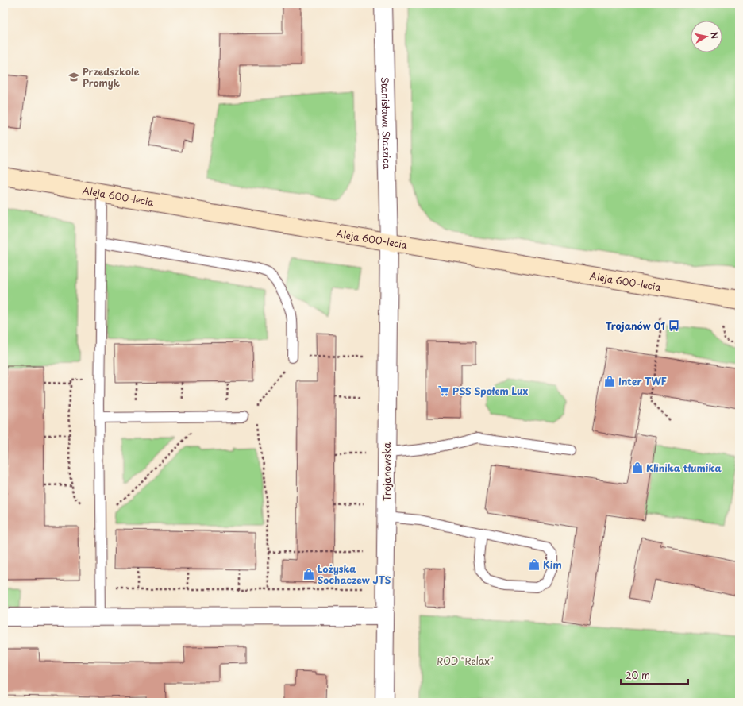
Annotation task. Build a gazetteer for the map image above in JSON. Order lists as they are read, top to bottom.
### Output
{
  "streets": {
    "main road": ["Aleja 600-lecia"],
    "street": ["Stanisława Staszica", "Trojanowska"]
  },
  "crossings": [
    ["Stanisława Staszica", "Aleja 600-lecia"],
    ["Stanisława Staszica", "Trojanowska"],
    ["Aleja 600-lecia", "Trojanowska"]
  ],
  "parks": ["ROD \"Relax\""],
  "places": {
    "school or university": ["Przedszkole Promyk"],
    "bus stop": ["Trojanów 01"],
    "shop": [
      "Inter TWF",
      "Klinika tłumika",
      "Kim",
      "Łożyska Sochaczew JTS"
    ],
    "supermarket": ["PSS Społem Lux"]
  },
  "scale_bar": "20 m",
  "north": "right"
}
